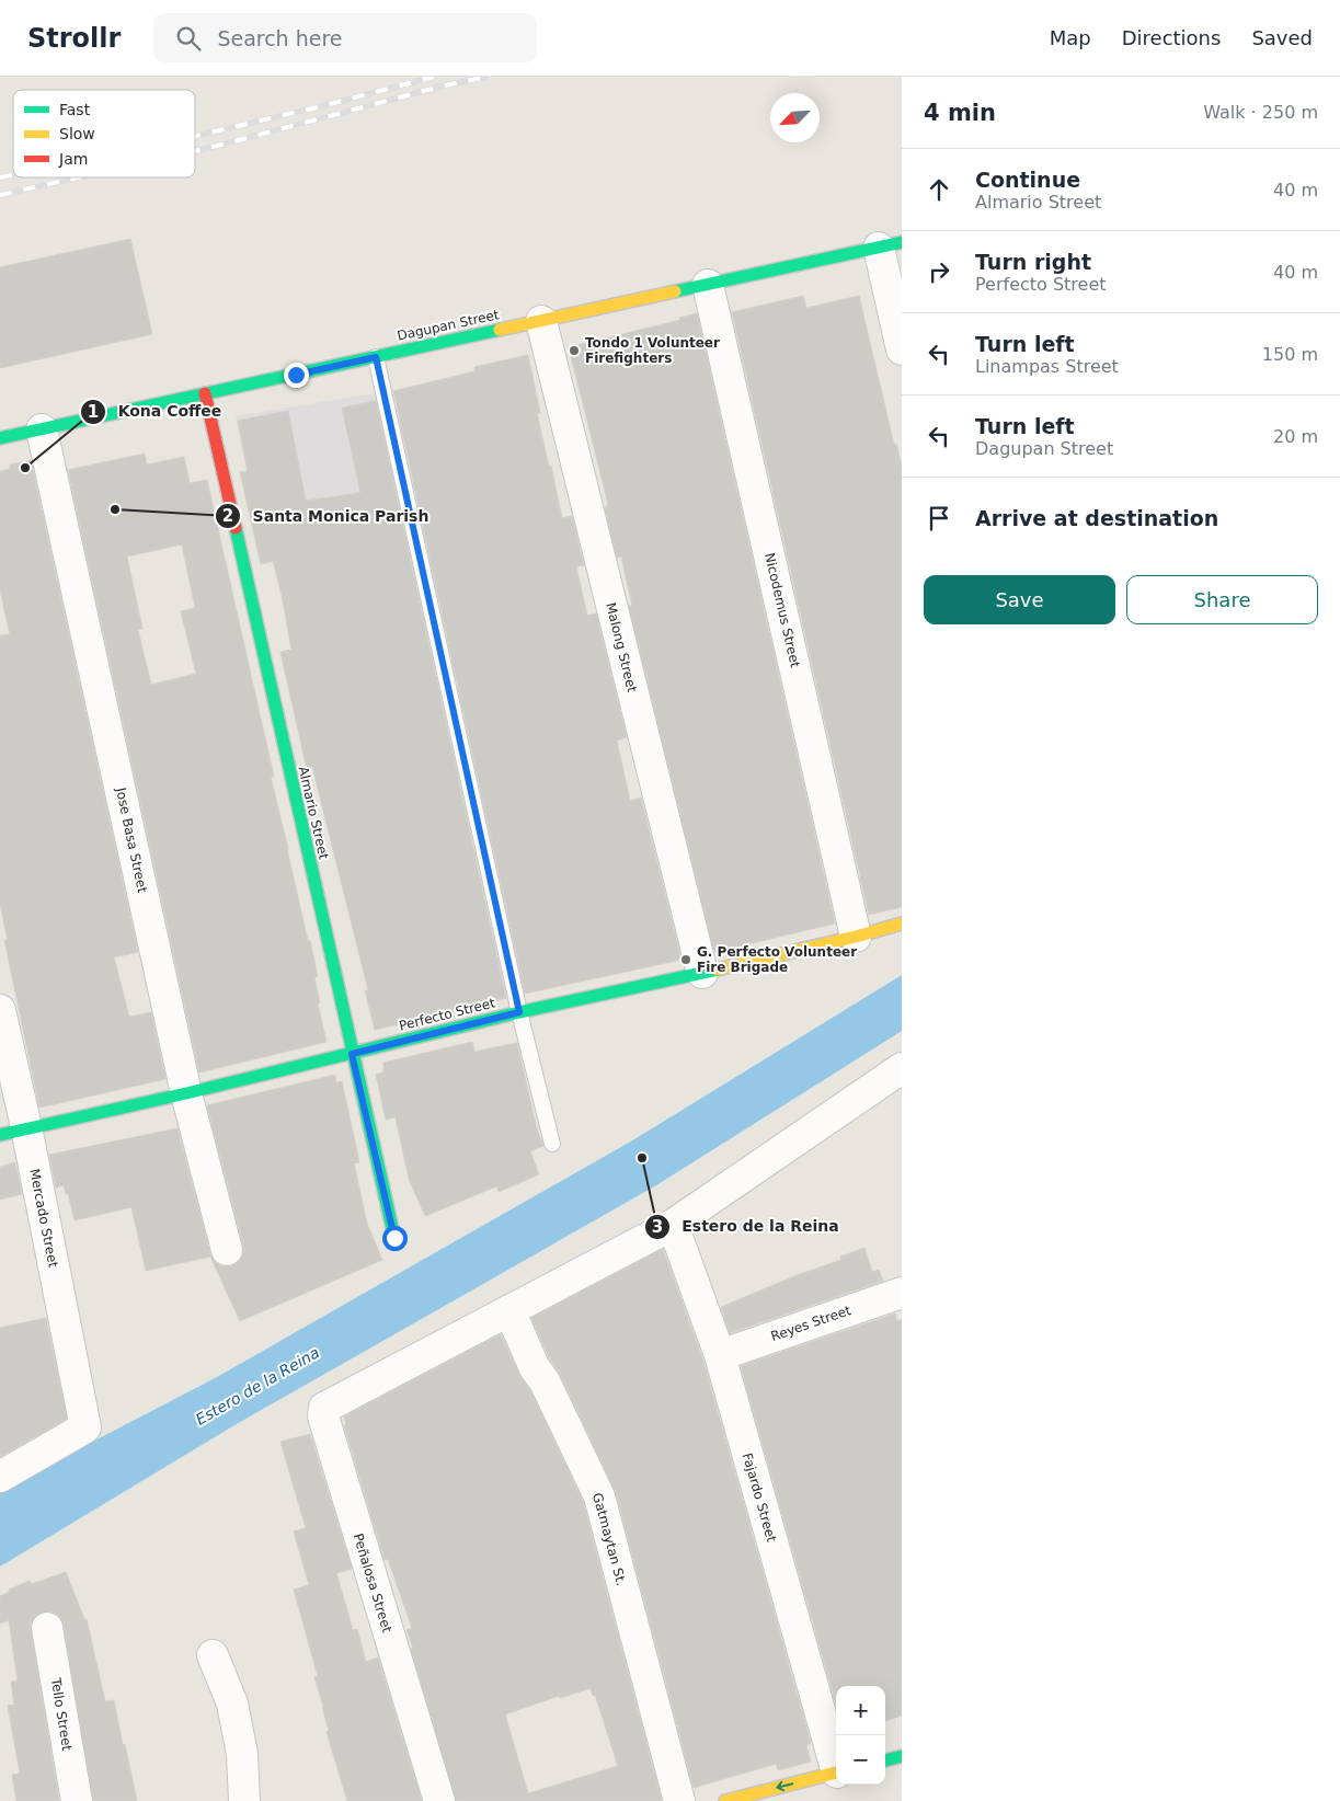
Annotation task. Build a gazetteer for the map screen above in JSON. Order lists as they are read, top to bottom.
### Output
{
  "streets": {
    "street": [
      "Dagupan Street",
      "Nicodemus Street",
      "Malong Street",
      "Almario Street",
      "Jose Basa Street",
      "Perfecto Street",
      "Mercado Street",
      "Reyes Street",
      "Fajardo Street",
      "Gatmaytan St.",
      "Peñalosa Street",
      "Tello Street"
    ]
  },
  "crossings": [
    ["Dagupan Street", "Nicodemus Street"],
    ["Dagupan Street", "Malong Street"],
    ["Dagupan Street", "Almario Street"],
    ["Dagupan Street", "Jose Basa Street"],
    ["Nicodemus Street", "Perfecto Street"],
    ["Malong Street", "Perfecto Street"],
    ["Almario Street", "Perfecto Street"],
    ["Jose Basa Street", "Perfecto Street"],
    ["Perfecto Street", "Mercado Street"],
    ["Reyes Street", "Fajardo Street"],
    ["Fajardo Street", "Peñalosa Street"],
    ["Gatmaytan St.", "Peñalosa Street"]
  ],
  "water": ["Estero de la Reina"],
  "places": [
    "Tondo 1 Volunteer Firefighters",
    "Kona Coffee",
    "Santa Monica Parish",
    "G. Perfecto Volunteer Fire Brigade",
    "Estero de la Reina"
  ],
  "legend": ["Fast", "Slow", "Jam"],
  "north": "bottom left",
  "page": {
    "header": "Strollr",
    "search": "Search here",
    "nav": ["Map", "Directions", "Saved"],
    "heading": ["4 min", "Walk · 250 m"],
    "list": [
      ["Continue", "Almario Street", "40 m"],
      ["Turn right", "Perfecto Street", "40 m"],
      ["Turn left", "Linampas Street", "150 m"],
      ["Turn left", "Dagupan Street", "20 m"],
      "Arrive at destination"
    ],
    "buttons": ["Save", "Share"],
    "map_buttons": ["+", "−"]
  }
}
